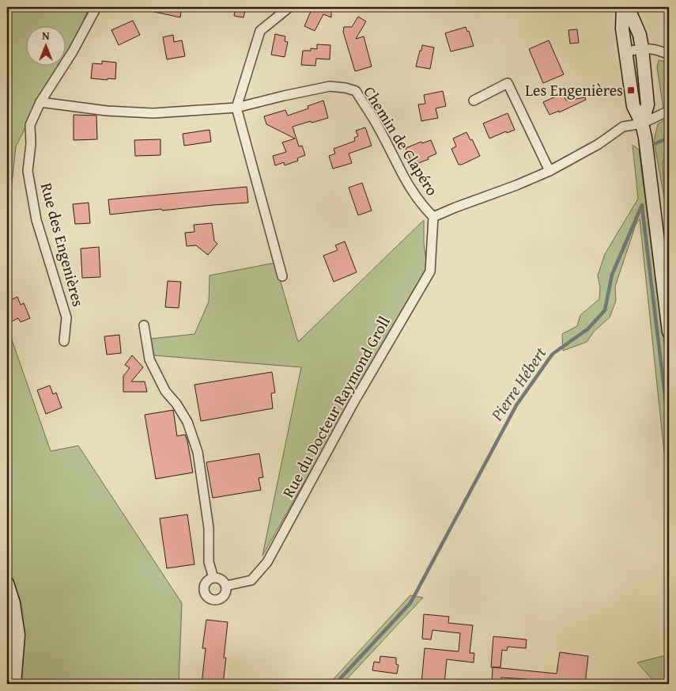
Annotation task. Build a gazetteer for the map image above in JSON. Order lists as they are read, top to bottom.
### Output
{
  "streets": {
    "street": ["Chemin de Clapéro", "Rue des Engenières", "Rue du Docteur Raymond Groll"]
  },
  "crossings": [
    ["Chemin de Clapéro", "Rue des Engenières"],
    ["Chemin de Clapéro", "Rue du Docteur Raymond Groll"]
  ],
  "water": ["Pierre Hébert"],
  "places": {
    "transit": ["Les Engenières"]
  },
  "north": "top"
}
